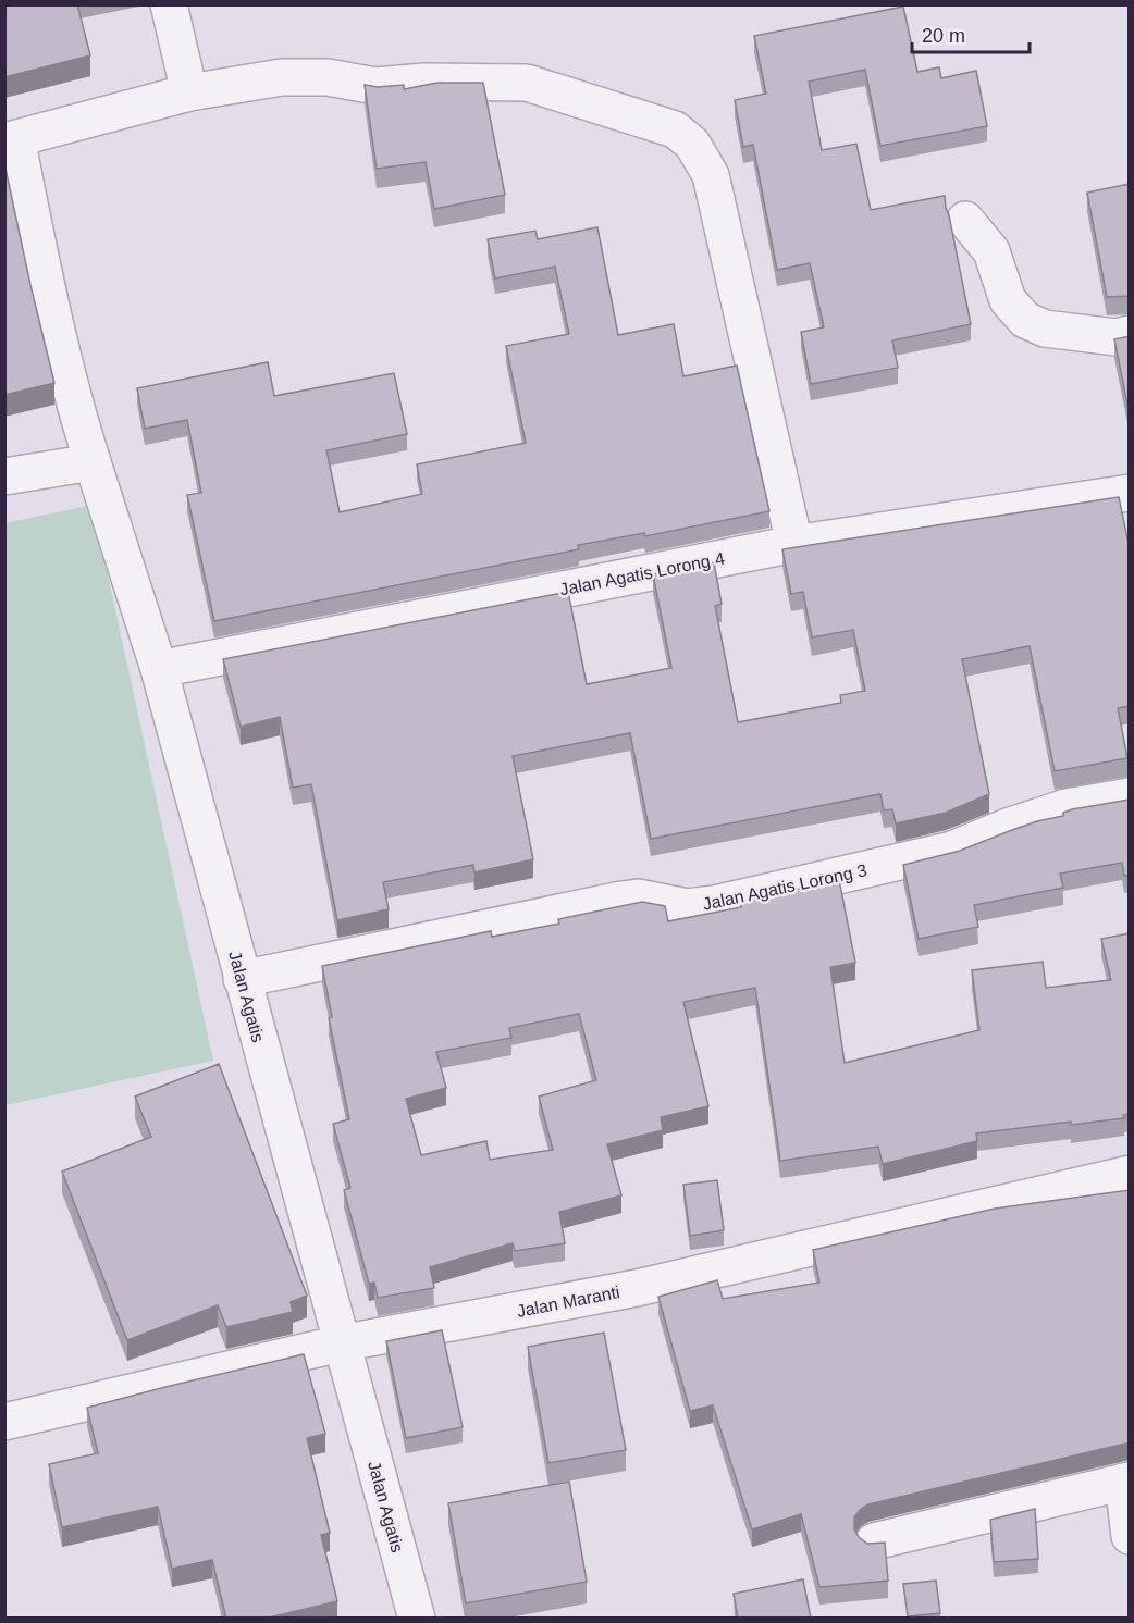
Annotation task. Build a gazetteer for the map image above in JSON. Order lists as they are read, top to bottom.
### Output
{
  "streets": {
    "street": [
      "Jalan Agatis Lorong 4",
      "Jalan Agatis Lorong 3",
      "Jalan Agatis",
      "Jalan Maranti"
    ]
  },
  "crossings": [
    ["Jalan Agatis Lorong 4", "Jalan Agatis"],
    ["Jalan Agatis Lorong 3", "Jalan Agatis"],
    ["Jalan Agatis", "Jalan Maranti"]
  ],
  "scale_bar": "20 m"
}
